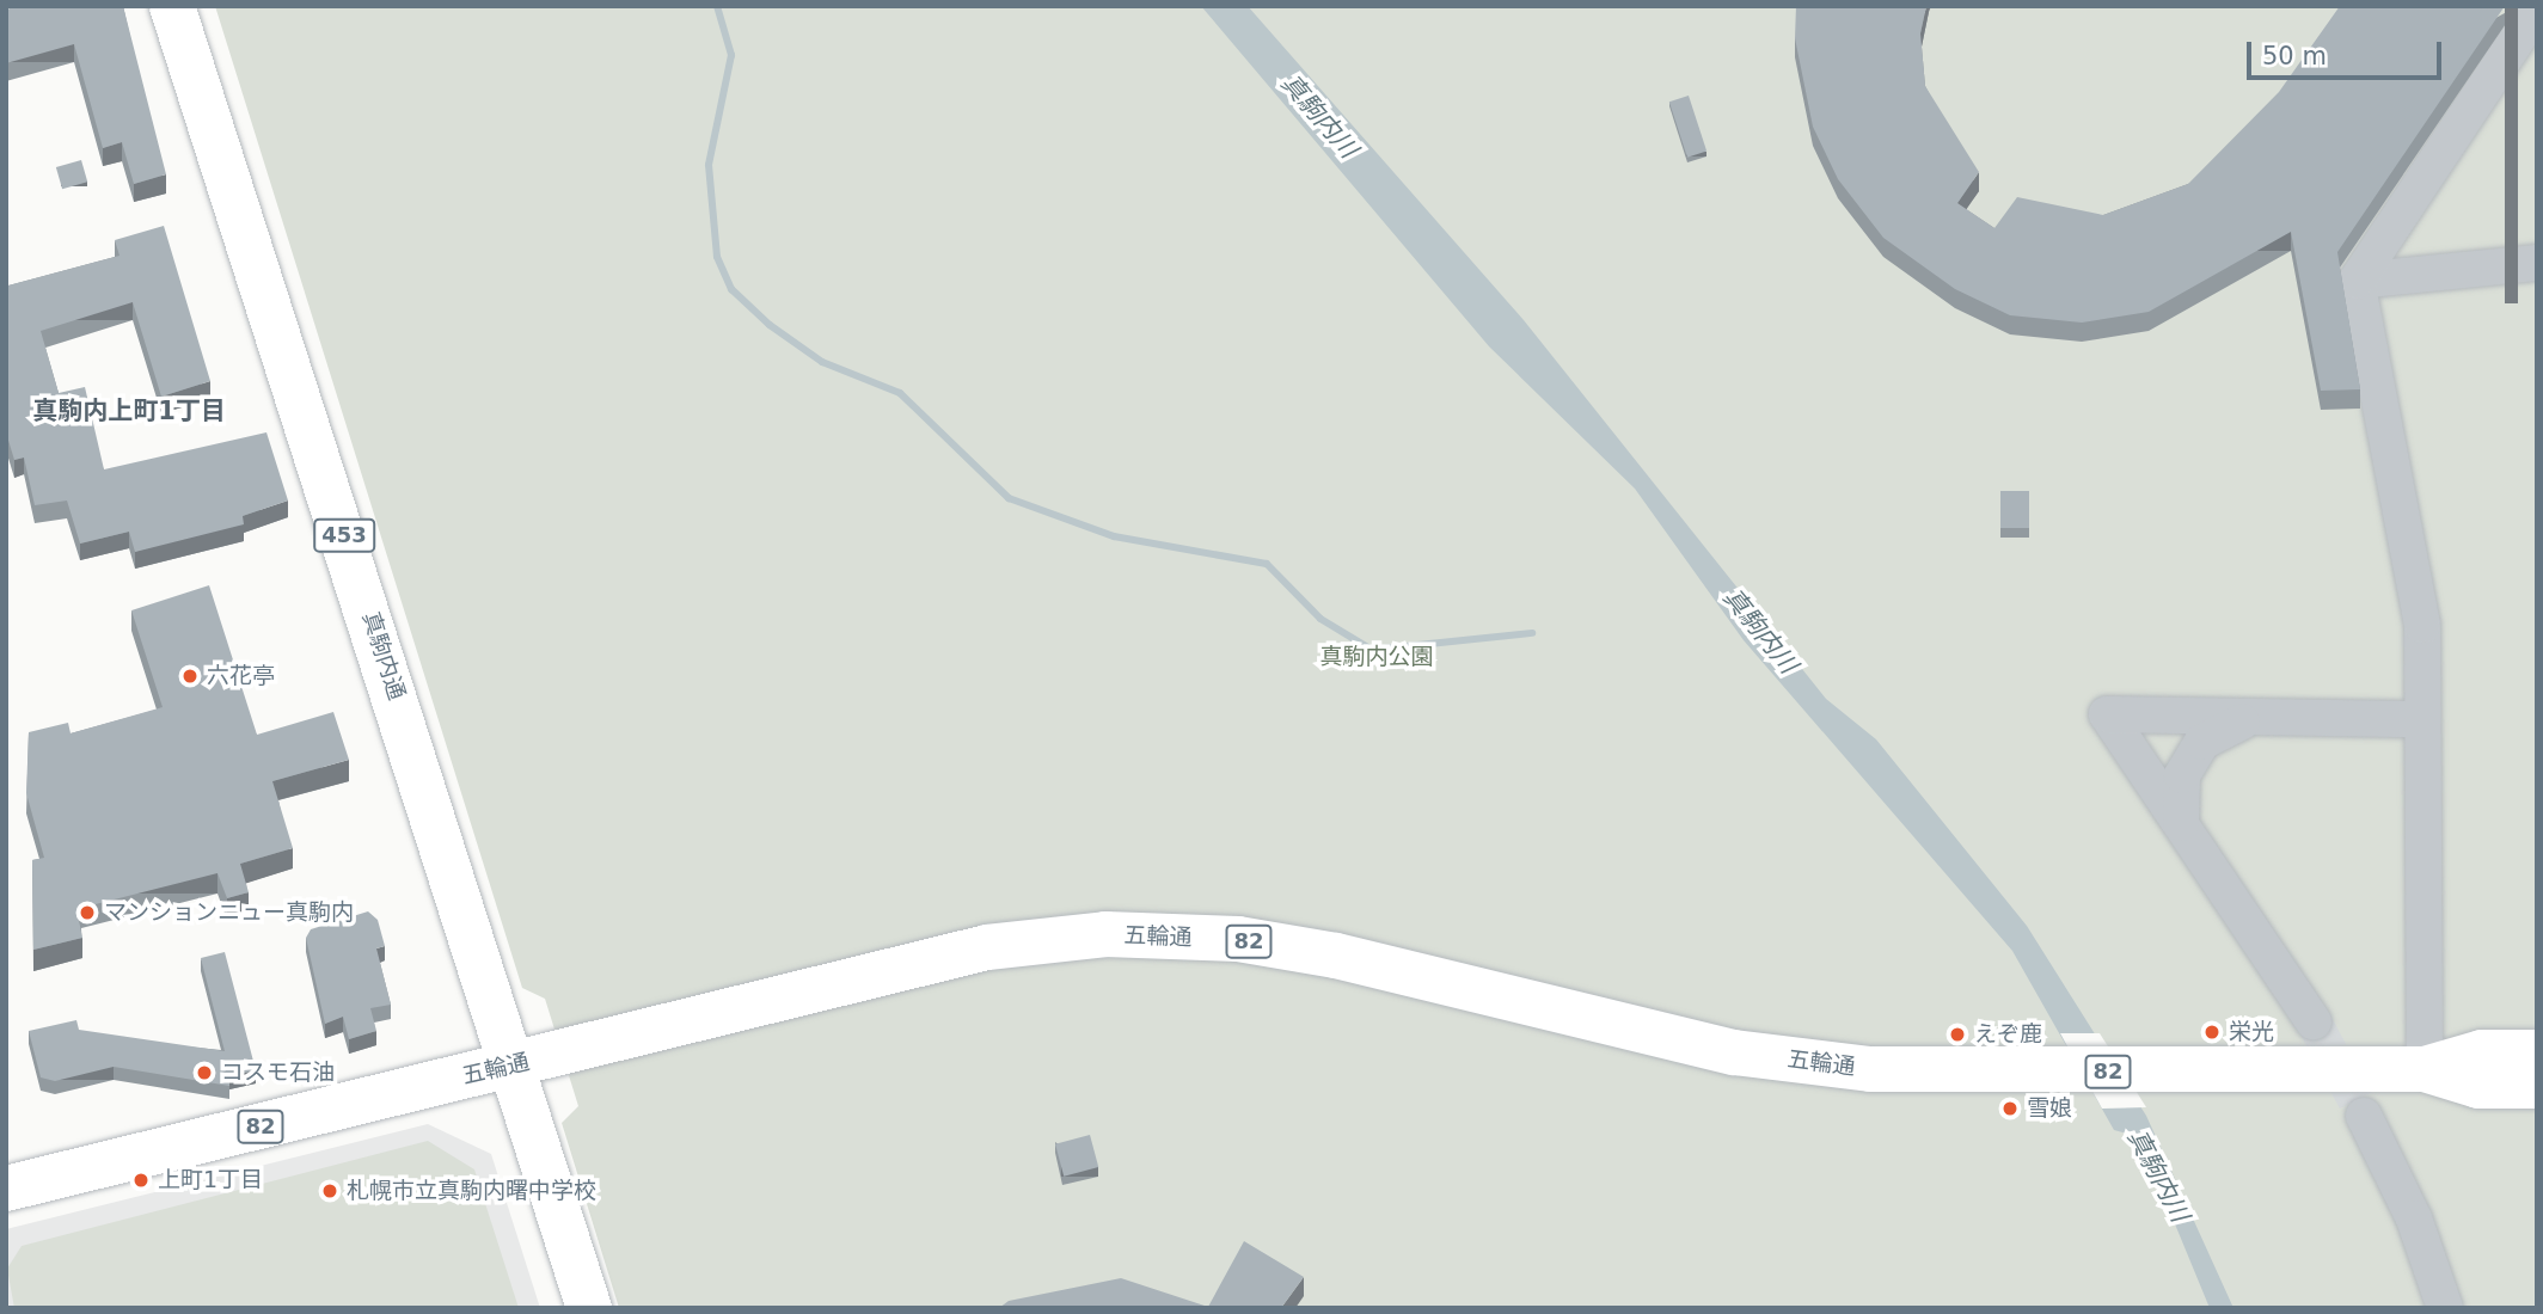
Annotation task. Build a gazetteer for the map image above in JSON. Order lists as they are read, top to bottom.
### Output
{
  "streets": {
    "main road": [
      "453",
      "真駒内通",
      "五輪通",
      "82"
    ]
  },
  "crossings": [
    ["真駒内通", "五輪通"]
  ],
  "districts": ["真駒内上町1丁目"],
  "water": ["真駒内川"],
  "parks": ["真駒内公園"],
  "places": [
    "六花亭",
    "マンションニュー真駒内",
    "栄光",
    "えぞ鹿",
    "コスモ石油",
    "雪娘",
    "上町1丁目",
    "札幌市立真駒内曙中学校"
  ],
  "scale_bar": "50 m"
}
